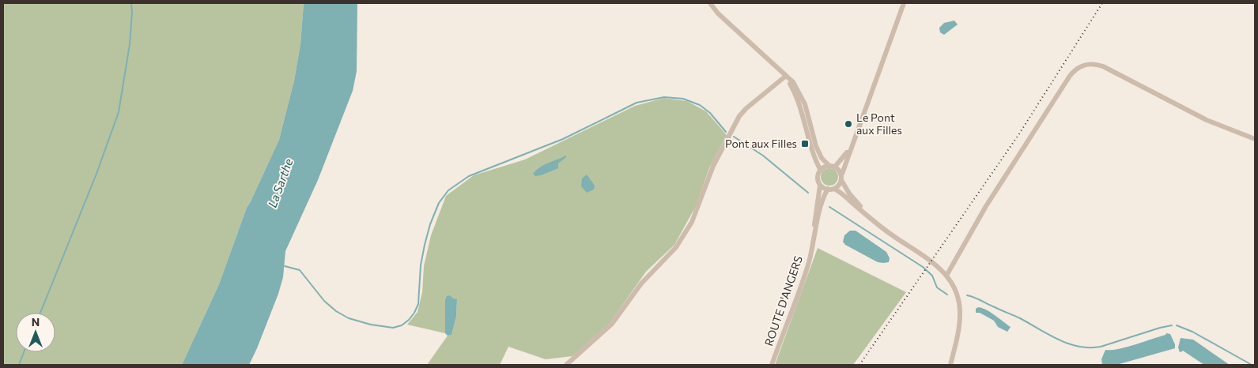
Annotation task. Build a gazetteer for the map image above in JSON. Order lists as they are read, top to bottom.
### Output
{
  "streets": {
    "street": ["ROUTE D'ANGERS"]
  },
  "water": ["La Sarthe"],
  "places": {
    "other": ["Le Pont aux Filles"],
    "transit": ["Pont aux Filles"]
  },
  "north": "top"
}
